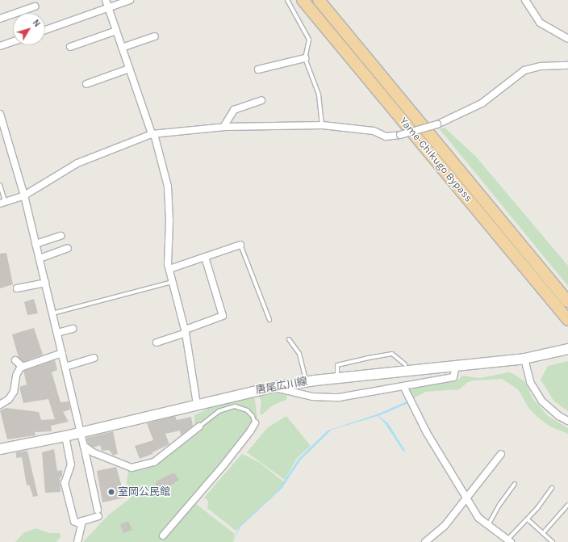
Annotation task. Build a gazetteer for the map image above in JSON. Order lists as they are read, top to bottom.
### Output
{
  "streets": {
    "highway": ["Yame-Chikugo Bypass"],
    "main road": ["唐尾広川線"]
  },
  "places": ["室岡公民館"],
  "north": "top right"
}
